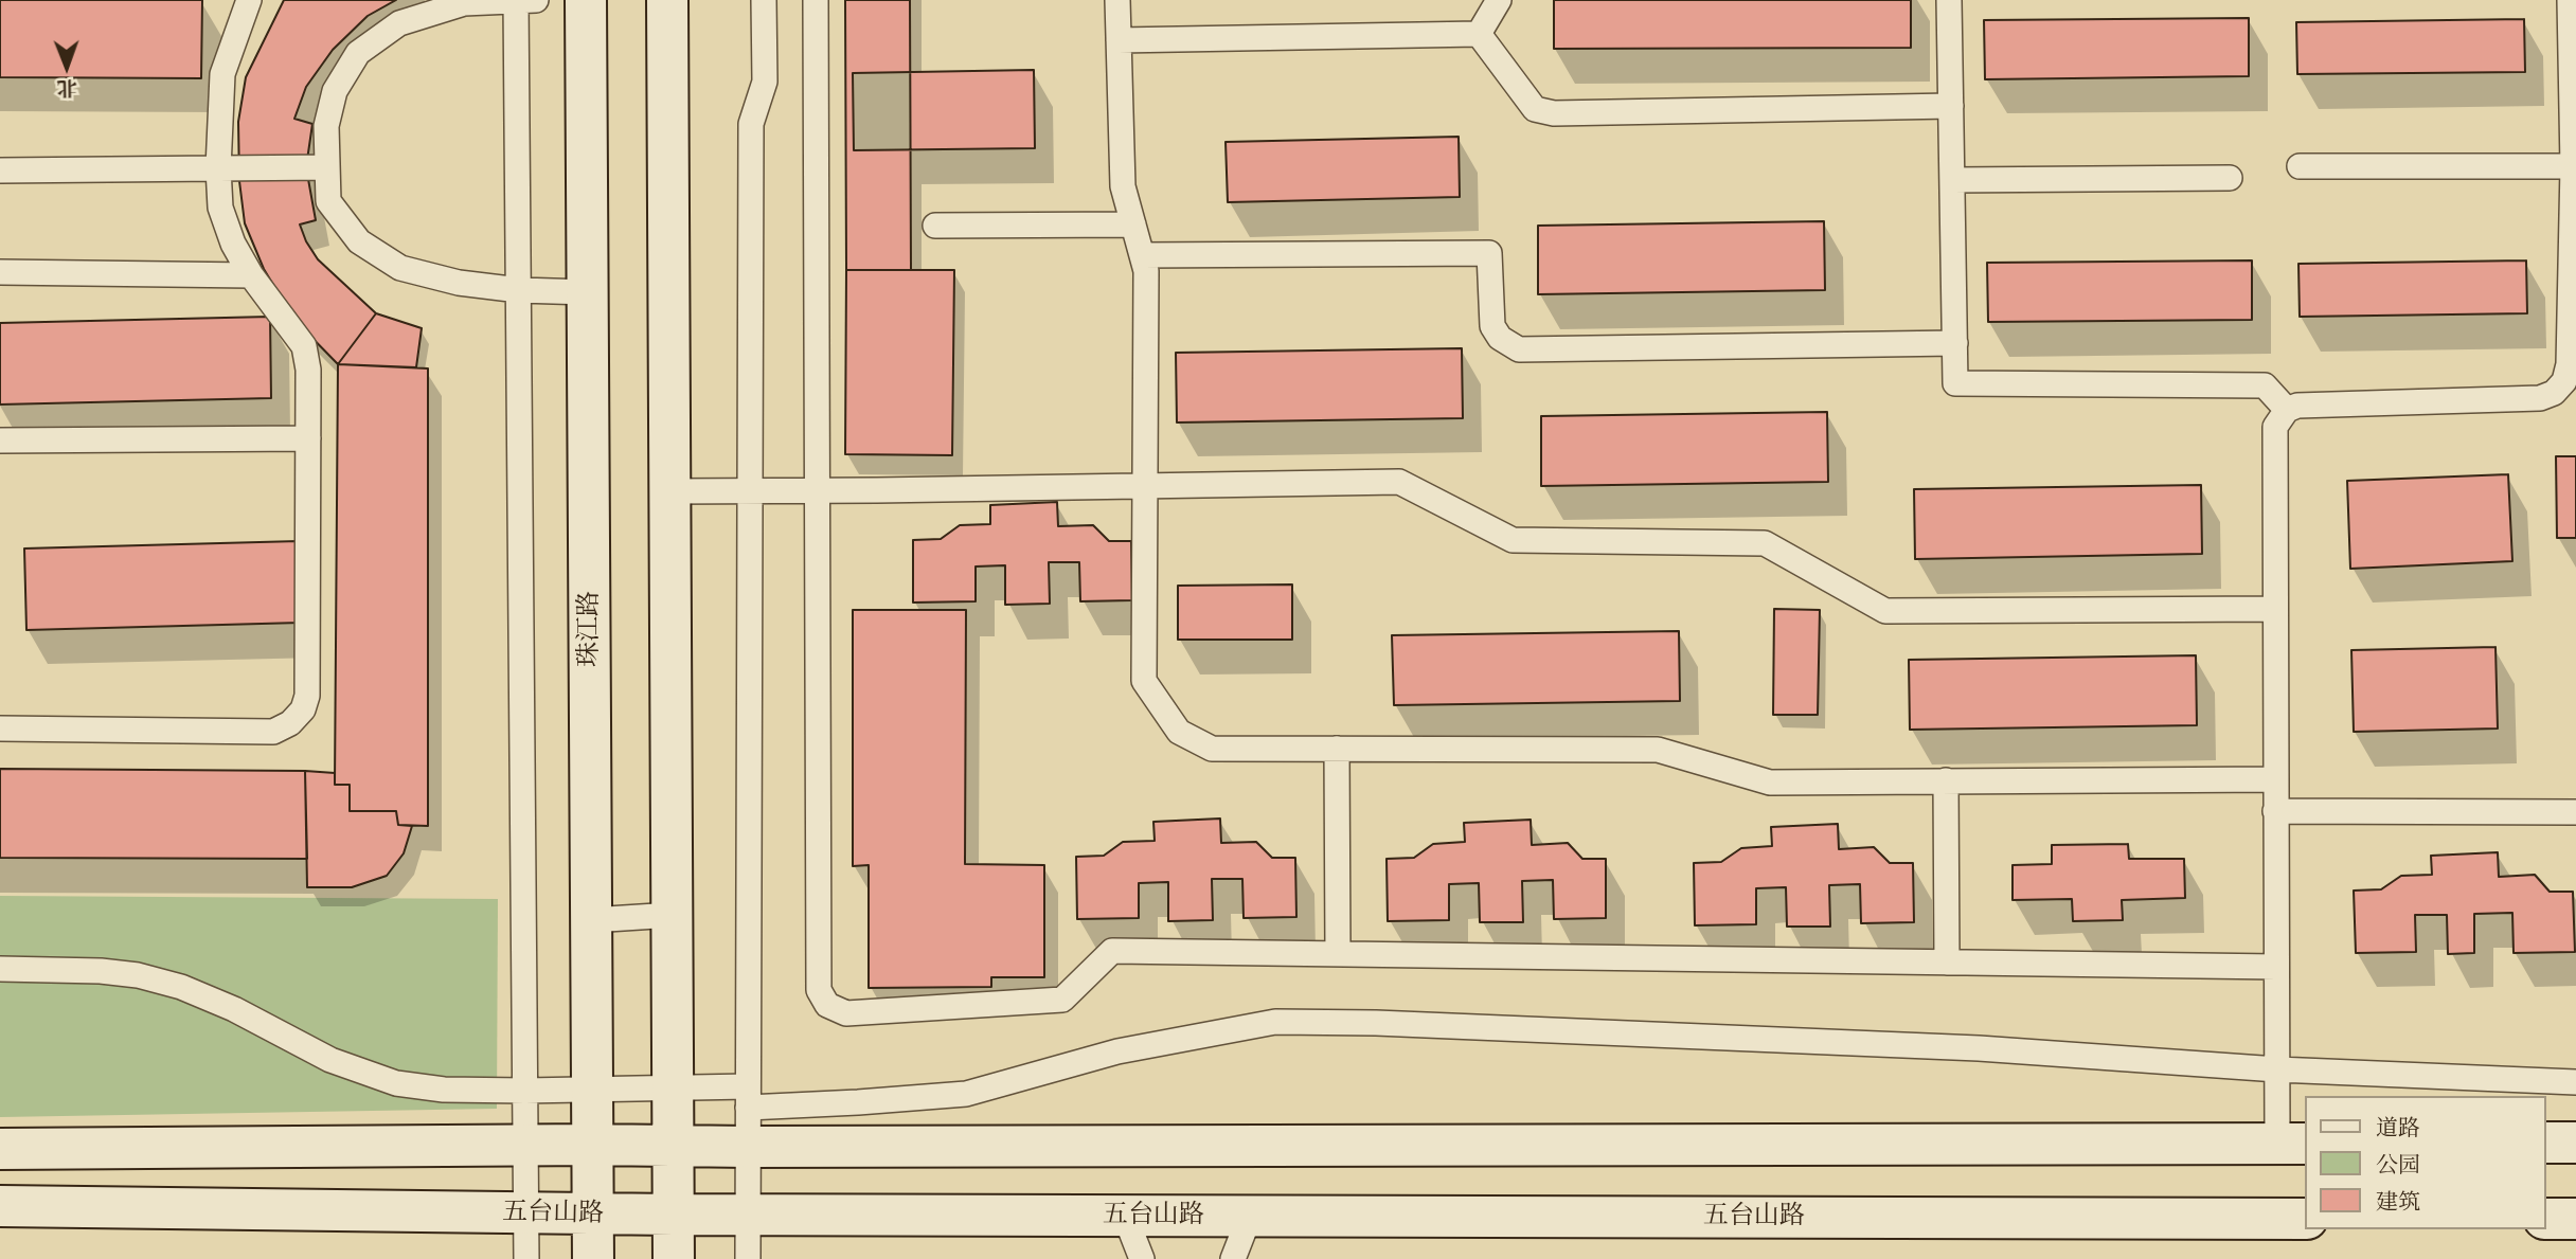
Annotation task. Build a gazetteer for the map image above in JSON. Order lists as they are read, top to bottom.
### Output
{
  "streets": {
    "main road": ["珠江路", "五台山路"]
  },
  "crossings": [
    ["珠江路", "五台山路"]
  ],
  "legend": ["道路", "公园", "建筑"],
  "north": "bottom"
}
